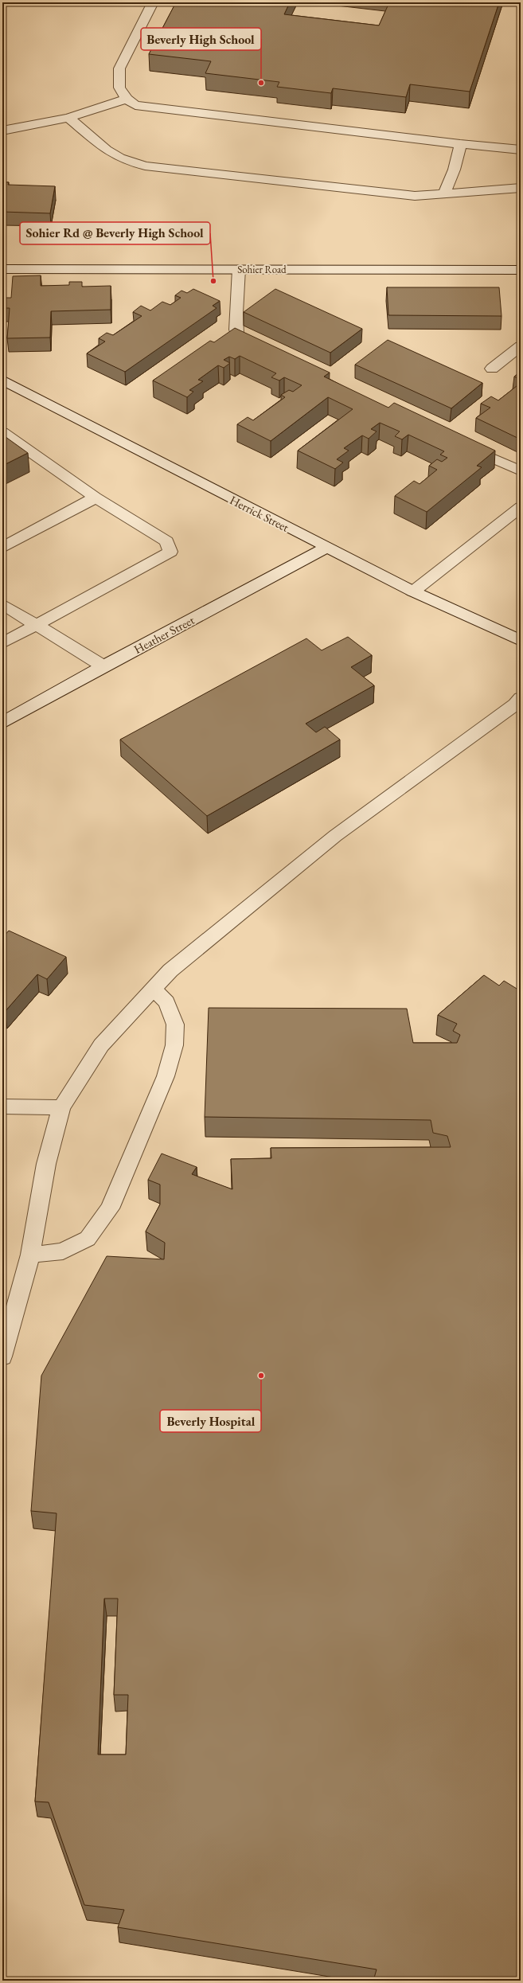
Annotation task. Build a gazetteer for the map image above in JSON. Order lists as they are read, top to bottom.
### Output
{
  "streets": {
    "street": ["Sohier Road", "Herrick Street", "Heather Street"]
  },
  "crossings": [
    ["Herrick Street", "Heather Street"]
  ],
  "places": ["Beverly High School", "Sohier Rd @ Beverly High School", "Beverly Hospital"]
}
